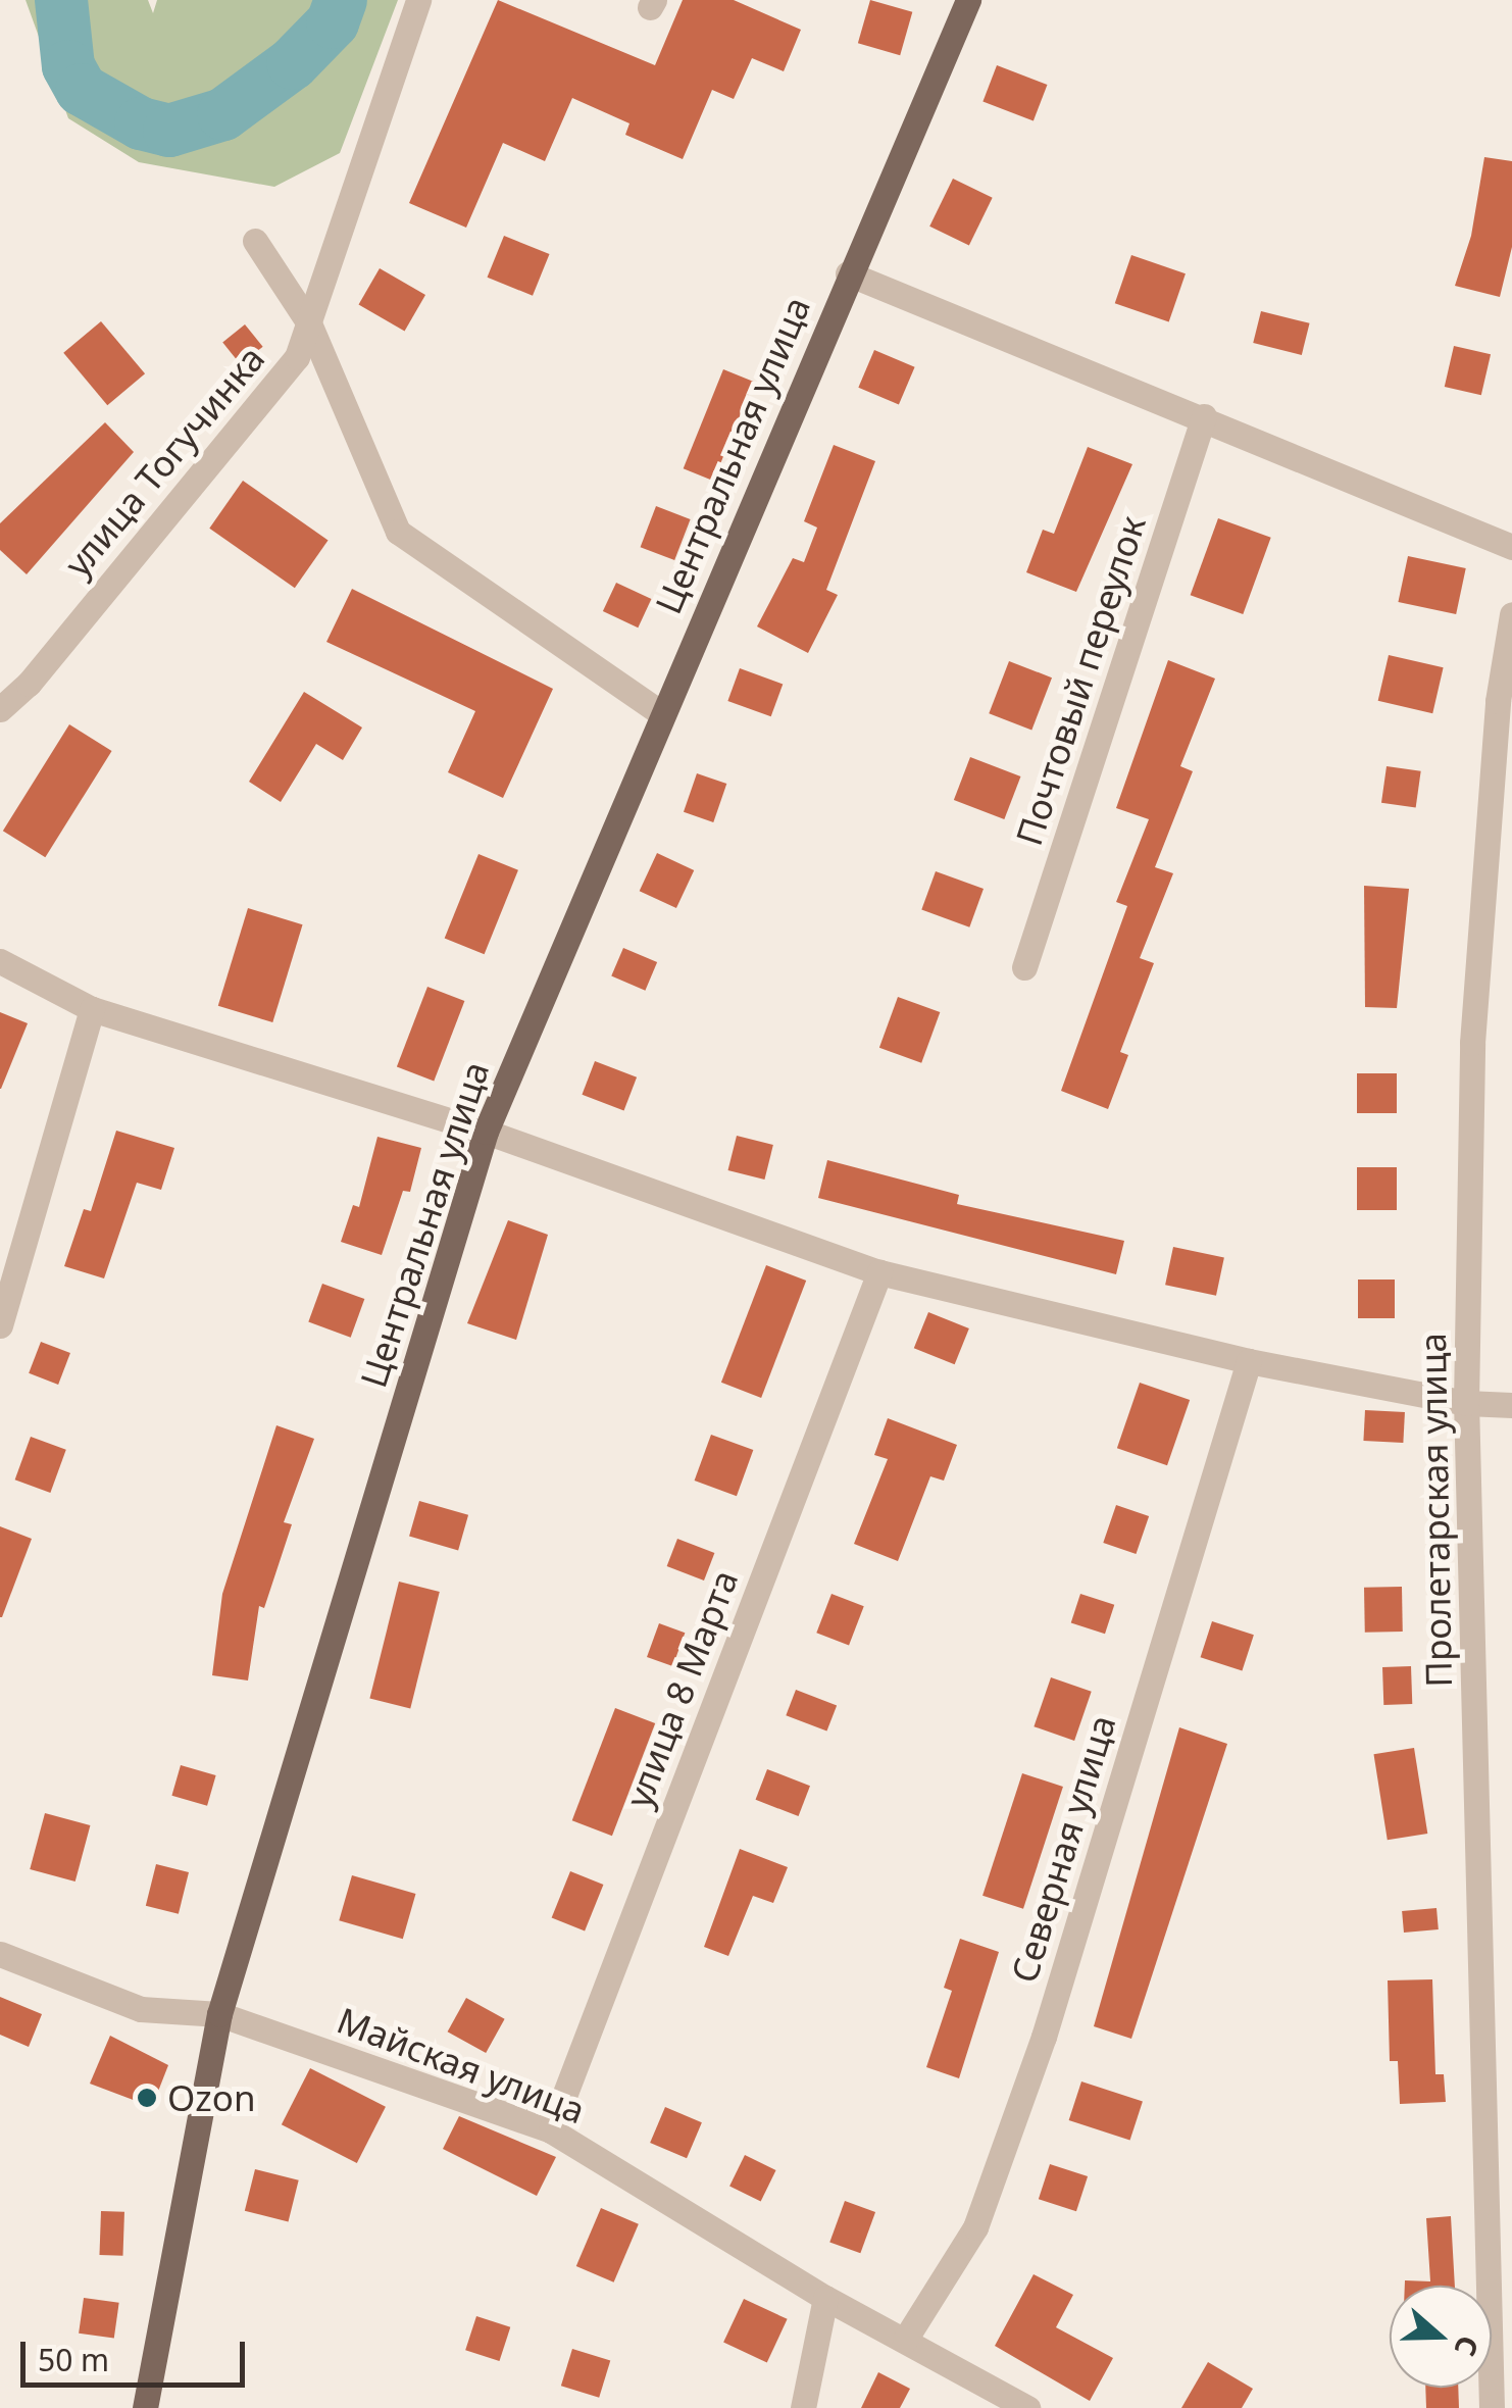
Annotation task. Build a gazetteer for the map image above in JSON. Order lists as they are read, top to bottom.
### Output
{
  "streets": {
    "main road": ["Центральная улица"],
    "street": [
      "улица Тогучинка",
      "Почтовый переулок",
      "Пролетарская улица",
      "улица 8 Марта",
      "Северная улица",
      "Майская улица"
    ]
  },
  "crossings": [
    ["Центральная улица", "Майская улица"],
    ["улица 8 Марта", "Майская улица"],
    ["Северная улица", "Майская улица"]
  ],
  "places": ["Ozon"],
  "scale_bar": "50 m",
  "north": "right"
}
